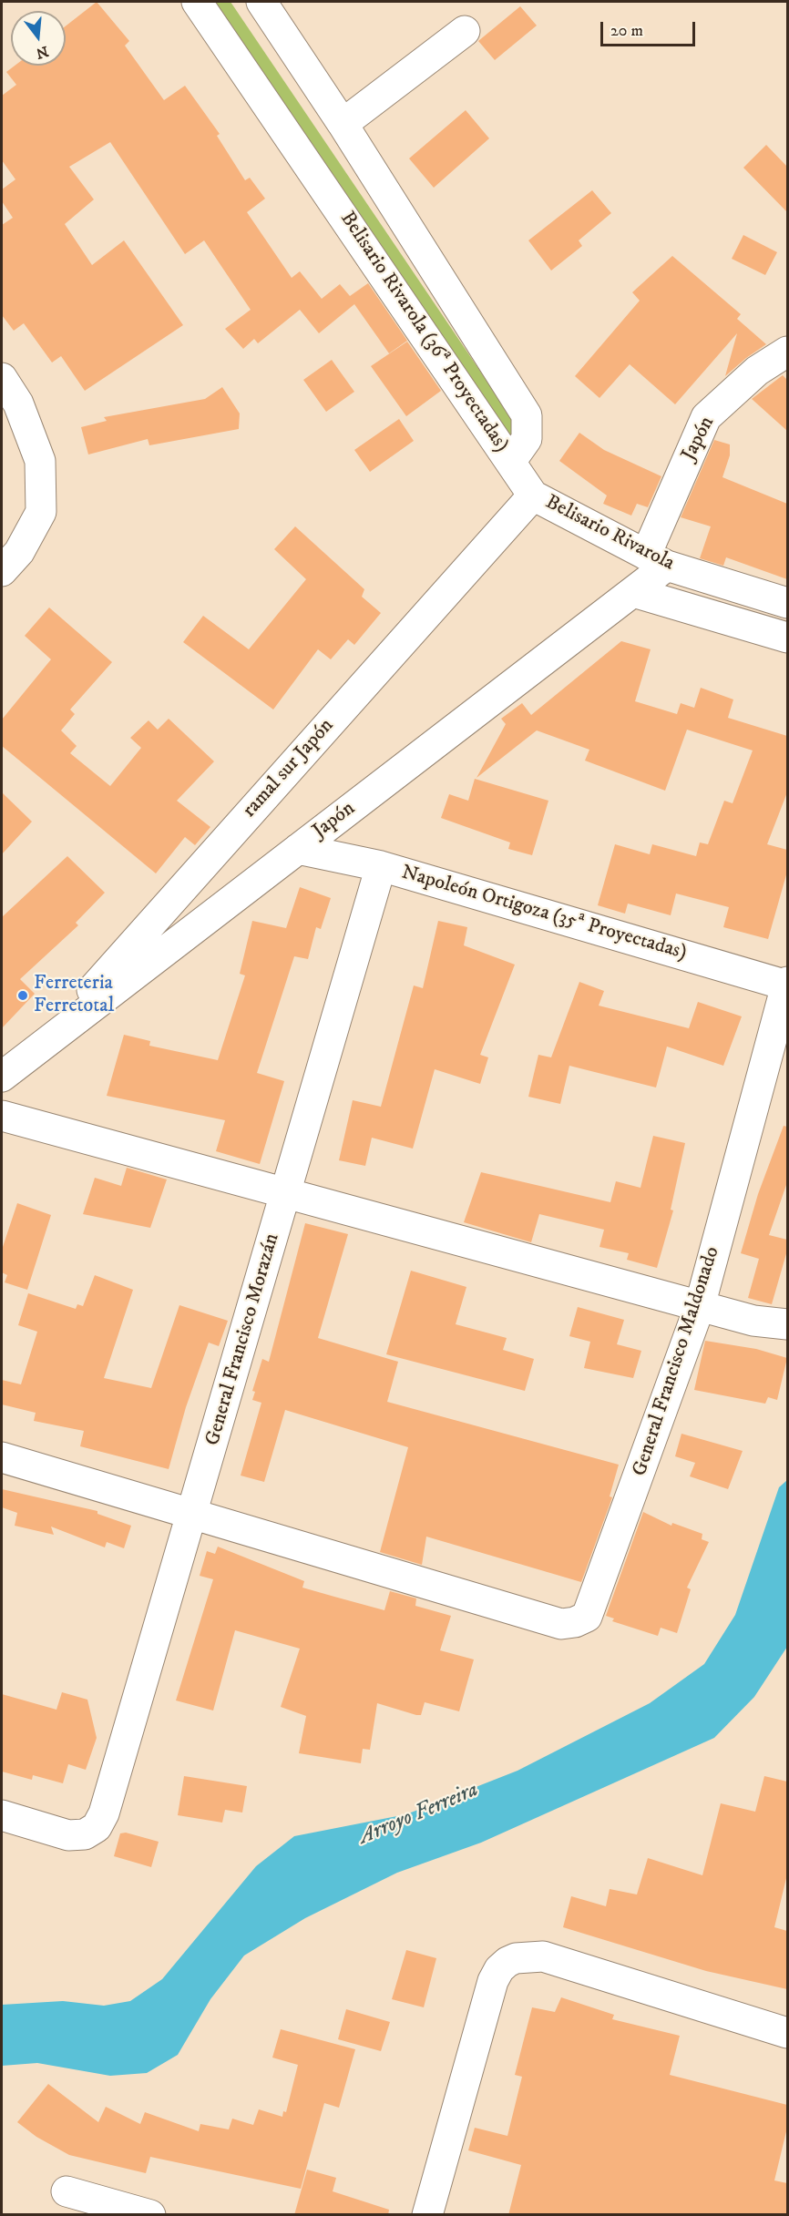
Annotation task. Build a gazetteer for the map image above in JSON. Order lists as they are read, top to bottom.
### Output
{
  "streets": {
    "street": [
      "Belisario Rivarola (36ª Proyectadas)",
      "Japón",
      "Belisario Rivarola",
      "ramal sur Japón",
      "Napoleón Ortigoza (35ª Proyectadas)",
      "General Francisco Morazán",
      "General Francisco Maldonado"
    ]
  },
  "crossings": [
    ["Belisario Rivarola (36ª Proyectadas)", "Belisario Rivarola"],
    ["Japón", "Belisario Rivarola"],
    ["Japón", "ramal sur Japón"],
    ["Japón", "Napoleón Ortigoza (35ª Proyectadas)"],
    ["Belisario Rivarola", "ramal sur Japón"],
    ["Napoleón Ortigoza (35ª Proyectadas)", "General Francisco Morazán"],
    ["Napoleón Ortigoza (35ª Proyectadas)", "General Francisco Maldonado"],
    ["General Francisco Morazán", "General Francisco Maldonado"]
  ],
  "water": ["Arroyo Ferreira"],
  "places": ["Ferreteria Ferretotal"],
  "scale_bar": "20 m",
  "north": "bottom"
}
